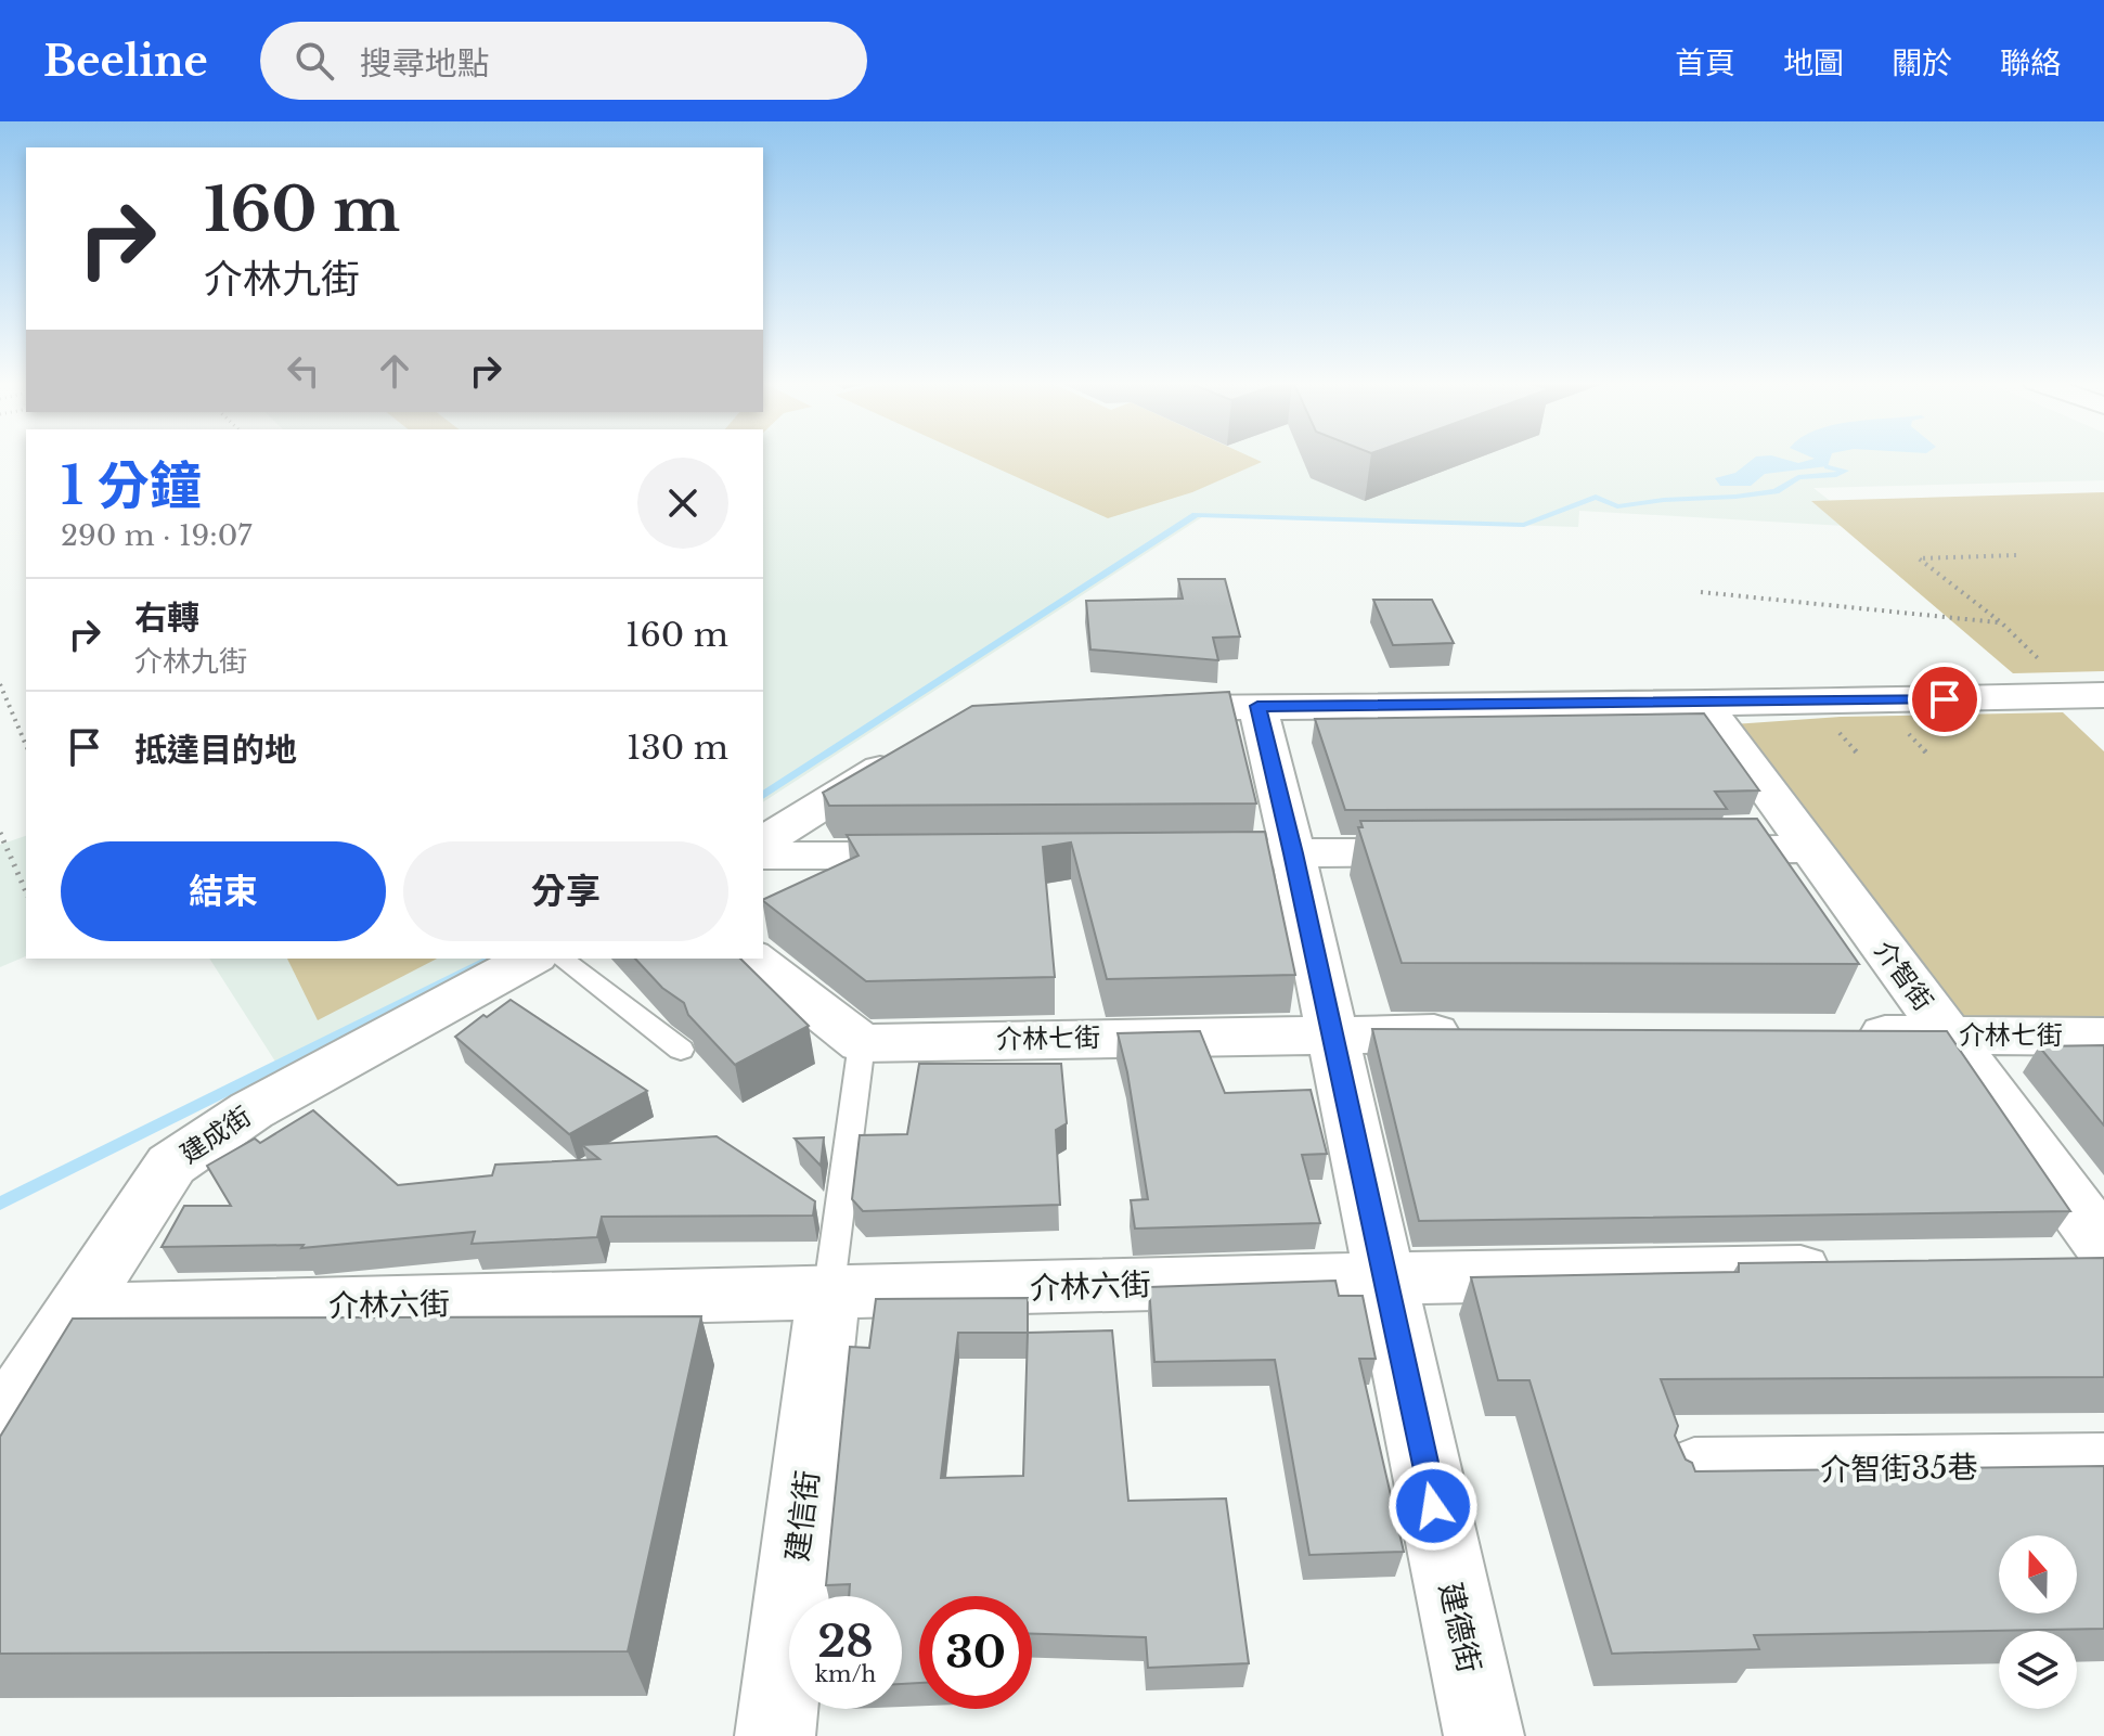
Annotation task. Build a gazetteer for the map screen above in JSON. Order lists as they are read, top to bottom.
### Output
{
  "streets": {
    "street": [
      "介智街",
      "介林七街",
      "建成街",
      "介林六街",
      "介智街35巷",
      "建信街",
      "建德街"
    ]
  },
  "crossings": [
    ["介智街", "介林七街"],
    ["介林七街", "建德街"],
    ["建成街", "介林六街"],
    ["介林六街", "建信街"],
    ["介林六街", "建德街"]
  ],
  "north": "top",
  "page": {
    "header": "Beeline",
    "search": "搜尋地點",
    "nav": [
      "首頁",
      "地圖",
      "關於",
      "聯絡"
    ],
    "turn": ["160 m", "介林九街"],
    "heading": ["1 分鐘", "290 m · 19:07"],
    "list": [
      {
        "name": "右轉",
        "note": "介林九街",
        "value": "160 m"
      },
      {
        "name": "抵達目的地",
        "value": "130 m"
      }
    ],
    "buttons": ["結束", "分享"],
    "speed": "28 km/h",
    "limit": "30"
  }
}
